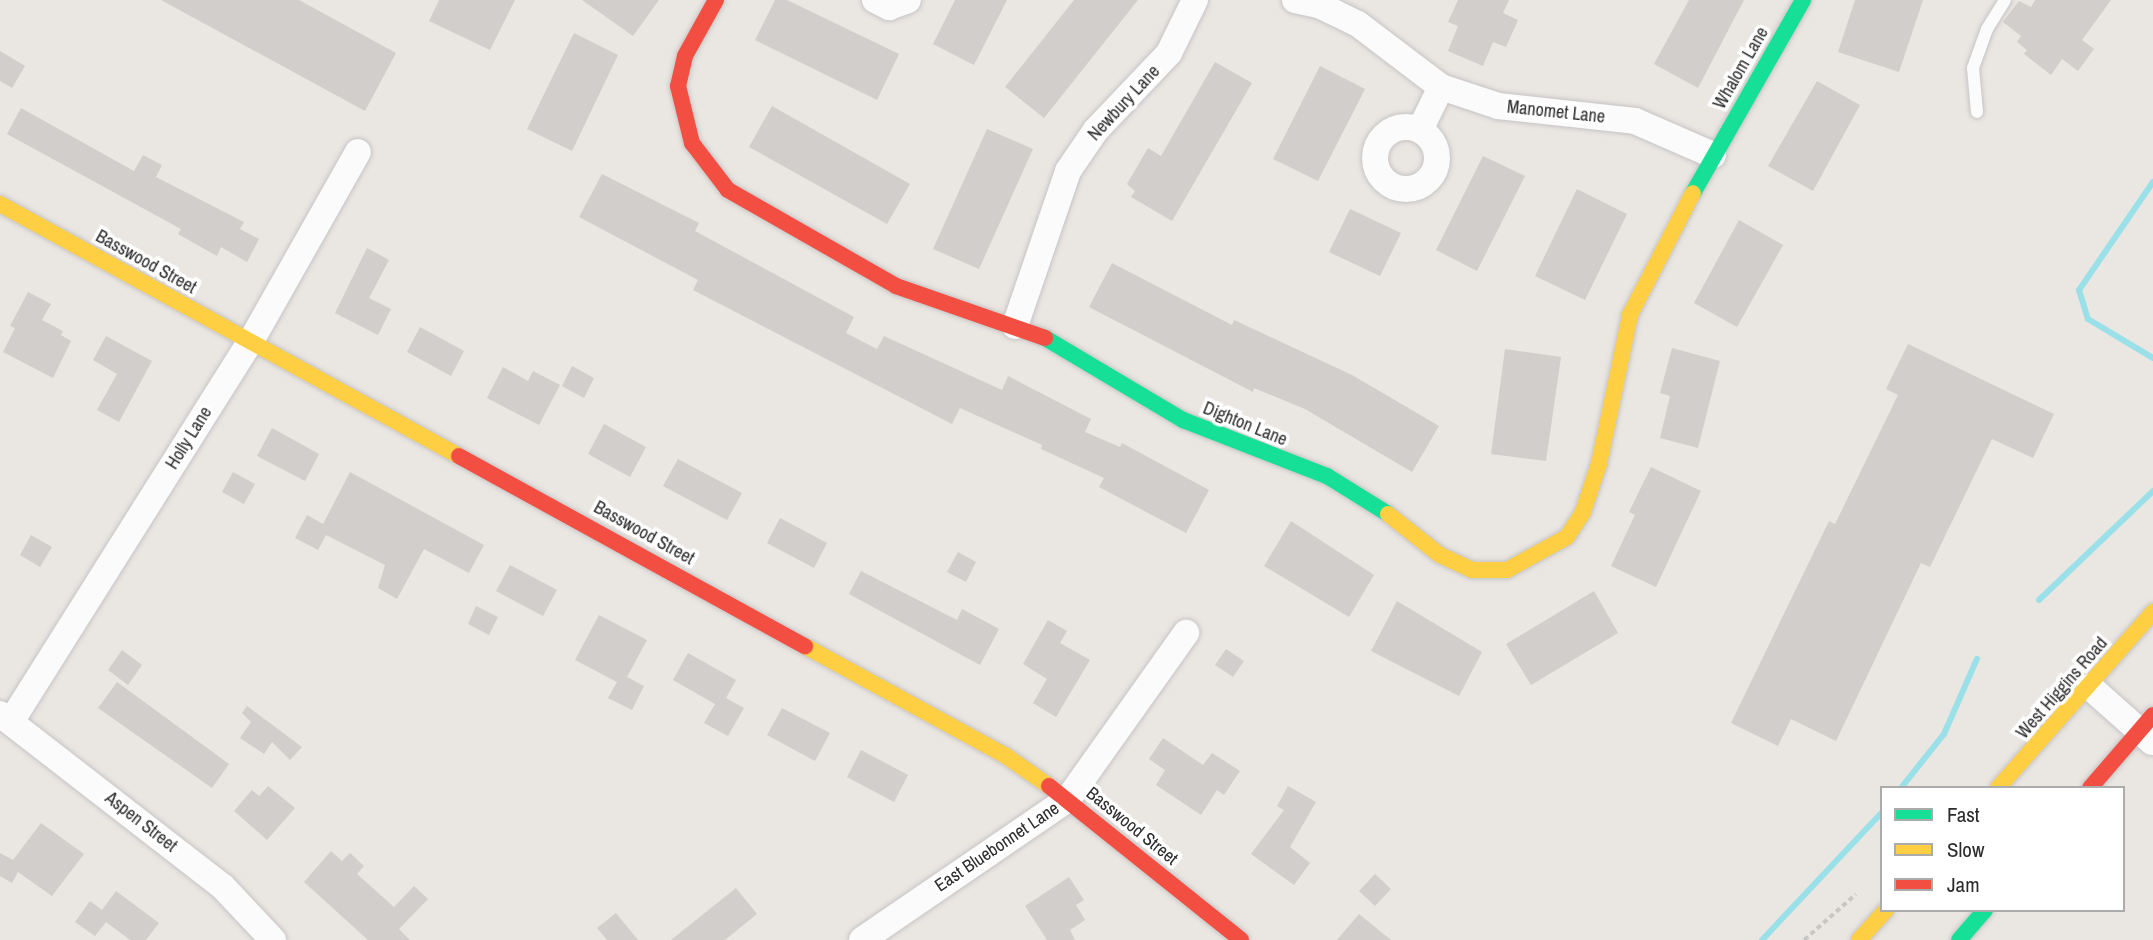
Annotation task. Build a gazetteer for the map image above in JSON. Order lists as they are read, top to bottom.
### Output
{
  "streets": {
    "street": [
      "Whalom Lane",
      "Newbury Lane",
      "Manomet Lane",
      "Basswood Street",
      "Dighton Lane",
      "Holly Lane",
      "West Higgins Road",
      "Aspen Street",
      "East Bluebonnet Lane"
    ]
  },
  "crossings": [
    ["Whalom Lane", "Manomet Lane"],
    ["Whalom Lane", "Dighton Lane"],
    ["Newbury Lane", "Dighton Lane"],
    ["Manomet Lane", "Dighton Lane"],
    ["Basswood Street", "Holly Lane"],
    ["Basswood Street", "East Bluebonnet Lane"],
    ["Holly Lane", "Aspen Street"]
  ],
  "legend": ["Fast", "Slow", "Jam"]
}
